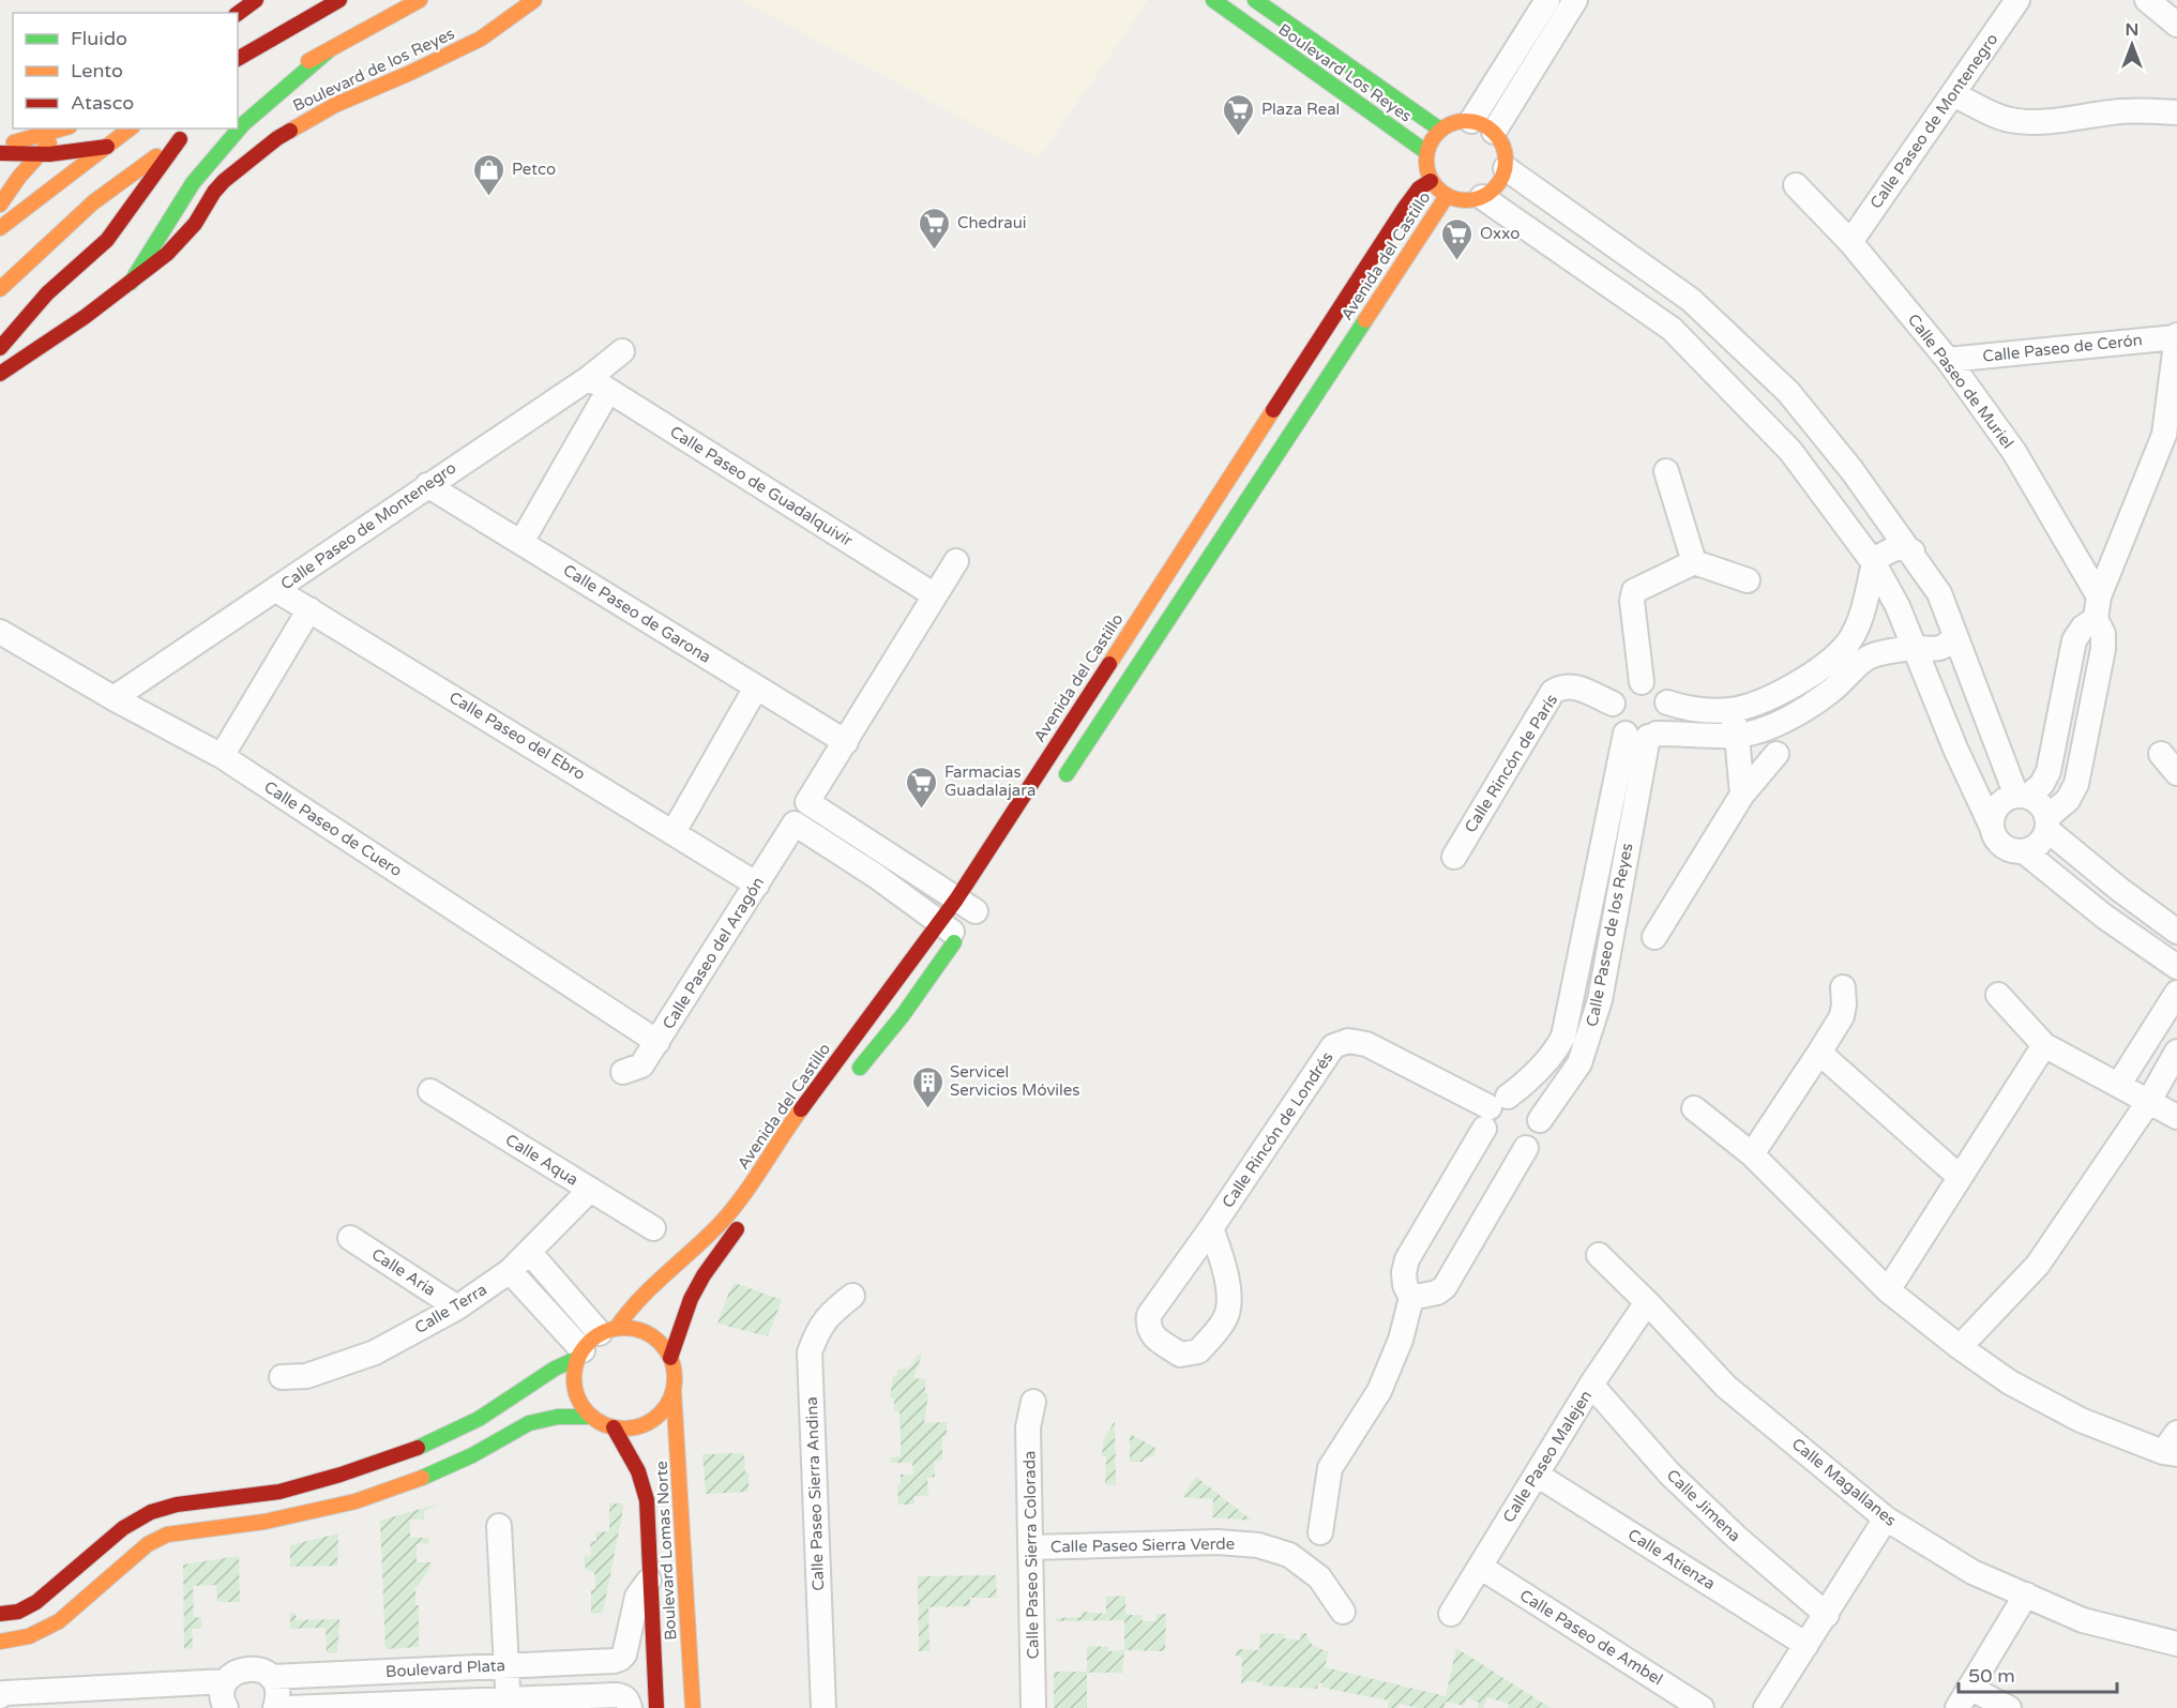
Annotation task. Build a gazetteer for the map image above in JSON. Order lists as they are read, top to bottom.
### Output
{
  "streets": {
    "main road": [
      "Boulevard de los Reyes",
      "Boulevard Los Reyes",
      "Avenida del Castillo",
      "Boulevard Lomas Norte"
    ],
    "street": [
      "Calle Paseo de Montenegro",
      "Calle Paseo de Cerón",
      "Calle Paseo de Muriel",
      "Calle Paseo de Guadalquivir",
      "Calle Paseo de Garona",
      "Calle Paseo del Ebro",
      "Calle Rincón de París",
      "Calle Paseo de Cuero",
      "Calle Paseo de los Reyes",
      "Calle Paseo del Aragón",
      "Calle Rincón de Londrés",
      "Calle Aqua",
      "Calle Aria",
      "Calle Terra",
      "Calle Paseo Malejen",
      "Calle Magallanes",
      "Calle Paseo Sierra Andina",
      "Calle Jimena",
      "Calle Paseo Sierra Verde",
      "Calle Paseo Sierra Colorada",
      "Calle Atienza",
      "Calle Paseo de Ambel",
      "Boulevard Plata"
    ]
  },
  "crossings": [
    ["Boulevard Los Reyes", "Avenida del Castillo"],
    ["Calle Paseo de Montenegro", "Calle Paseo de Muriel"],
    ["Calle Paseo de Montenegro", "Calle Paseo de Guadalquivir"],
    ["Calle Paseo de Montenegro", "Calle Paseo de Garona"],
    ["Calle Paseo de Montenegro", "Calle Paseo del Ebro"],
    ["Calle Paseo de Montenegro", "Calle Paseo de Cuero"],
    ["Avenida del Castillo", "Boulevard Lomas Norte"],
    ["Calle Paseo de Cerón", "Calle Paseo de Muriel"],
    ["Calle Paseo del Ebro", "Calle Paseo del Aragón"],
    ["Calle Rincón de París", "Calle Paseo de los Reyes"],
    ["Calle Paseo de Cuero", "Calle Paseo del Aragón"],
    ["Calle Paseo de los Reyes", "Calle Rincón de Londrés"],
    ["Calle Aqua", "Calle Terra"],
    ["Calle Aria", "Calle Terra"],
    ["Calle Paseo Malejen", "Calle Magallanes"],
    ["Calle Paseo Malejen", "Calle Jimena"],
    ["Calle Paseo Malejen", "Calle Atienza"],
    ["Calle Paseo Malejen", "Calle Paseo de Ambel"],
    ["Calle Paseo Sierra Verde", "Calle Paseo Sierra Colorada"],
    ["Boulevard Lomas Norte", "Boulevard Plata"]
  ],
  "places": {
    "supermarket": [
      "Plaza Real",
      "Chedraui",
      "Oxxo",
      "Farmacias Guadalajara"
    ],
    "shop": ["Petco"],
    "building": ["Servicel Servicios Móviles"]
  },
  "legend": ["Fluido", "Lento", "Atasco"],
  "scale_bar": "50 m",
  "north": "top"
}
